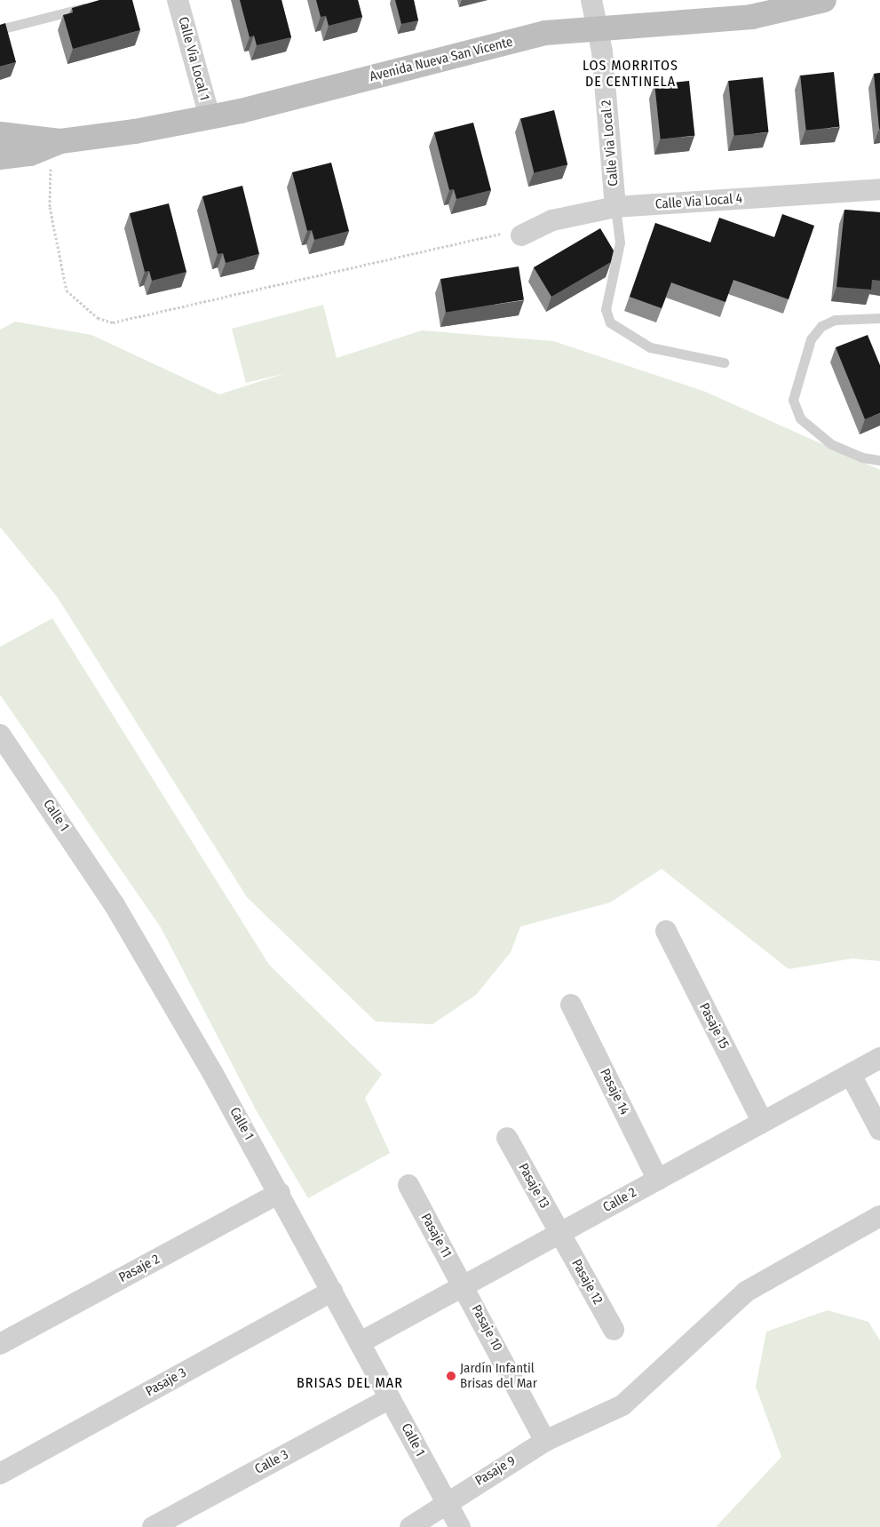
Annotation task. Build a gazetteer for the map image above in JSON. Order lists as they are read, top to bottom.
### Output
{
  "streets": {
    "street": [
      "Calle Via Local 1",
      "Avenida Nueva San Vicente",
      "Calle Via Local 2",
      "Calle Via Local 4",
      "Calle 1",
      "Pasaje 15",
      "Pasaje 14",
      "Pasaje 13",
      "Calle 2",
      "Pasaje 11",
      "Pasaje 2",
      "Pasaje 12",
      "Pasaje 10",
      "Pasaje 3",
      "Calle 3",
      "Pasaje 9"
    ]
  },
  "crossings": [
    ["Calle Via Local 1", "Avenida Nueva San Vicente"],
    ["Avenida Nueva San Vicente", "Calle Via Local 2"],
    ["Calle Via Local 2", "Calle Via Local 4"],
    ["Calle 1", "Calle 2"],
    ["Calle 1", "Pasaje 2"],
    ["Calle 1", "Pasaje 3"],
    ["Calle 1", "Calle 3"],
    ["Calle 1", "Pasaje 9"],
    ["Pasaje 15", "Calle 2"],
    ["Pasaje 14", "Calle 2"],
    ["Pasaje 13", "Calle 2"],
    ["Pasaje 13", "Pasaje 12"],
    ["Calle 2", "Pasaje 11"],
    ["Calle 2", "Pasaje 12"],
    ["Calle 2", "Pasaje 10"],
    ["Pasaje 11", "Pasaje 10"],
    ["Pasaje 10", "Pasaje 9"]
  ],
  "districts": ["LOS MORRITOS DE CENTINELA", "BRISAS DEL MAR"],
  "places": ["Jardín Infantil Brisas del Mar"]
}
